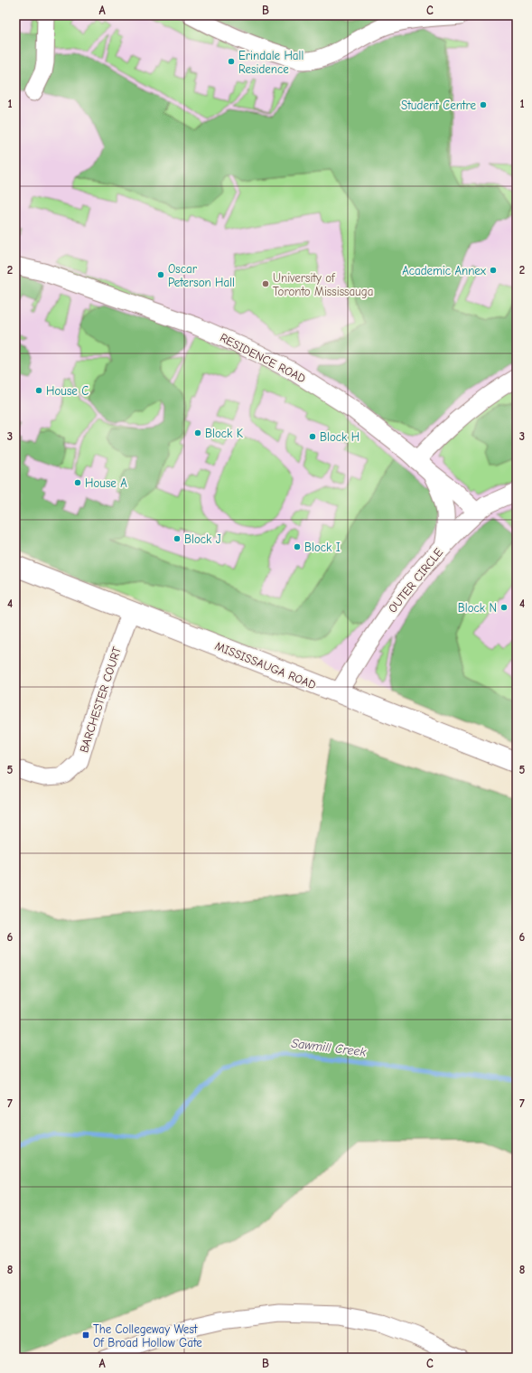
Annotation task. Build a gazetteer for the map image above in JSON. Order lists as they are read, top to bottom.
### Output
{
  "streets": {
    "main road": ["MISSISSAUGA ROAD"],
    "street": ["RESIDENCE ROAD", "OUTER CIRCLE", "BARCHESTER COURT"]
  },
  "crossings": [
    ["RESIDENCE ROAD", "OUTER CIRCLE"],
    ["OUTER CIRCLE", "MISSISSAUGA ROAD"],
    ["MISSISSAUGA ROAD", "BARCHESTER COURT"]
  ],
  "water": ["Sawmill Creek"],
  "places": {
    "other": [
      "Erindale Hall Residence",
      "Student Centre",
      "Academic Annex",
      "Oscar Peterson Hall",
      "University of Toronto Mississauga",
      "House C",
      "Block K",
      "Block H",
      "House A",
      "Block J",
      "Block I",
      "Block N"
    ],
    "transit": ["The Collegeway West Of Broad Hollow Gate"]
  },
  "grid": {
    "columns": ["A", "B", "C"],
    "rows": [
      "1",
      "2",
      "3",
      "4",
      "5",
      "6",
      "7",
      "8"
    ]
  }
}
